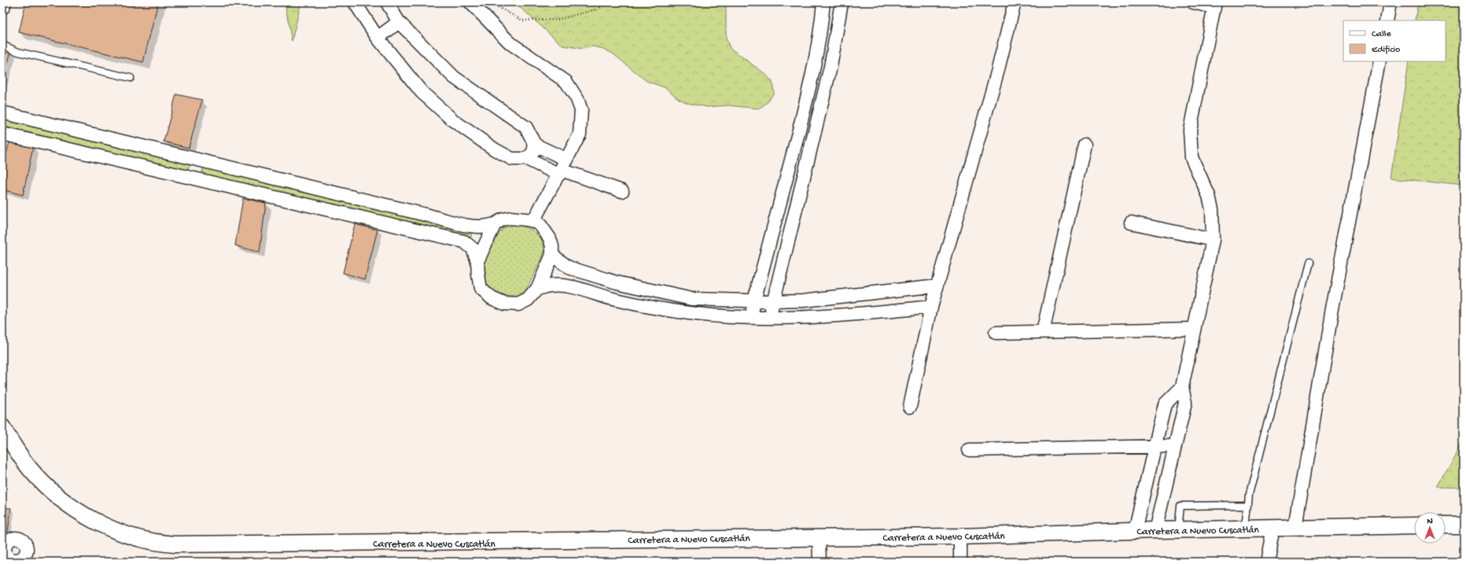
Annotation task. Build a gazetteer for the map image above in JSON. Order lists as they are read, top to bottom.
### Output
{
  "streets": {
    "street": ["Carretera a Nuevo Cuscatlán"]
  },
  "legend": ["Calle", "Edificio"],
  "north": "top"
}
